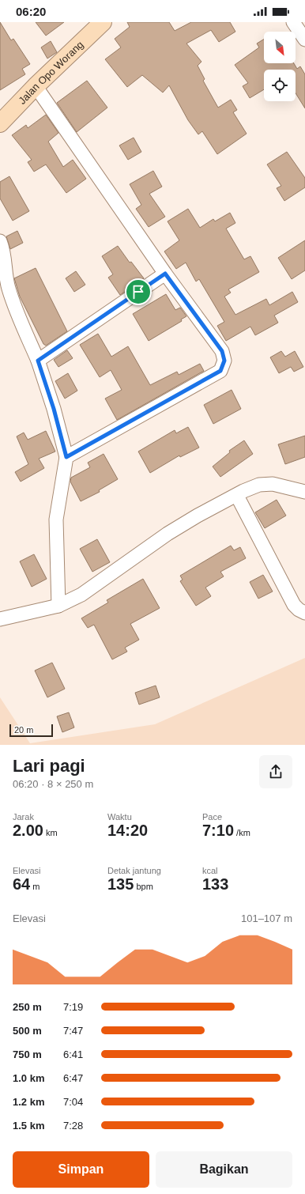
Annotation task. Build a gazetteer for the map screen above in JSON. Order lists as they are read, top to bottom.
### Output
{
  "streets": {
    "street": ["Jalan Opo Worang"]
  },
  "scale_bar": "20 m",
  "north": "bottom right",
  "page": {
    "status": "06:20",
    "scale": "20 m",
    "heading": ["Lari pagi", "06:20 · 8 × 250 m"],
    "stats": [
      ["Jarak", "2.00 km"],
      ["Waktu", "14:20"],
      ["Pace", "7:10 /km"],
      ["Elevasi", "64 m"],
      ["Detak jantung", "135 bpm"],
      ["kcal", "133"]
    ],
    "chart": ["Elevasi", "101–107 m"],
    "list": [
      {
        "name": "250 m",
        "note": "7:19"
      },
      {
        "name": "500 m",
        "note": "7:47"
      },
      {
        "name": "750 m",
        "note": "6:41"
      },
      {
        "name": "1.0 km",
        "note": "6:47"
      },
      {
        "name": "1.2 km",
        "note": "7:04"
      },
      {
        "name": "1.5 km",
        "note": "7:28"
      }
    ],
    "buttons": ["Simpan", "Bagikan"]
  }
}
